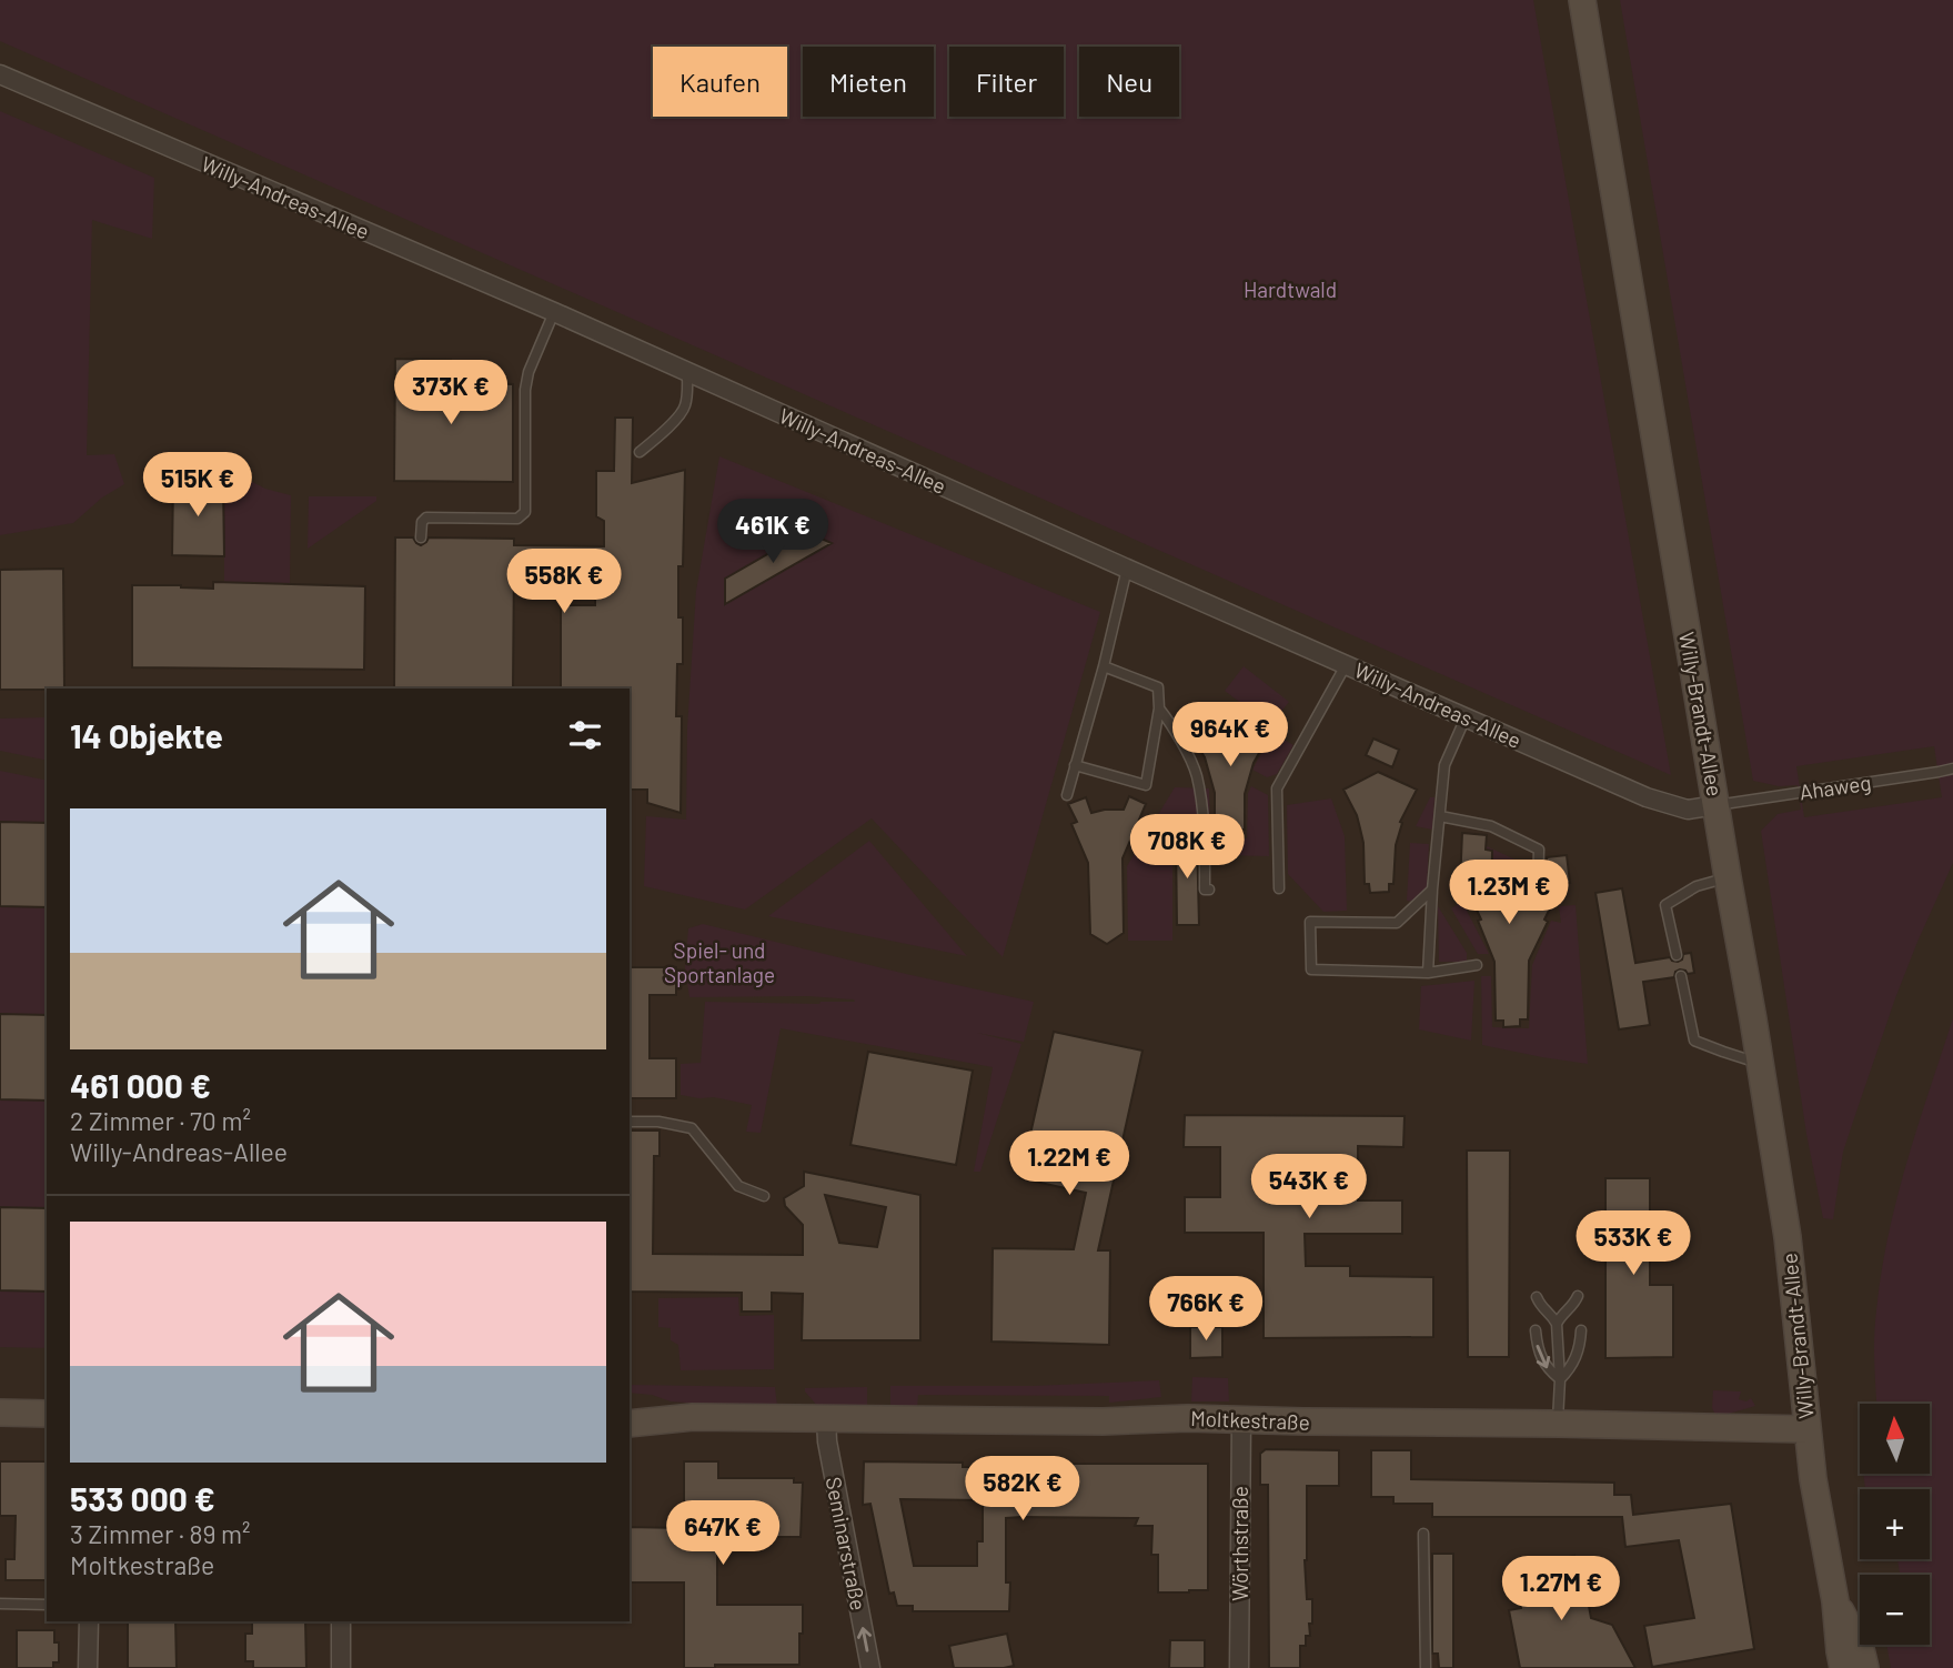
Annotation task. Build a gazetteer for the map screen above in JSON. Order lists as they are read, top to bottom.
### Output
{
  "streets": {
    "main road": ["Willy-Brandt-Allee", "Moltkestraße"],
    "street": ["Willy-Andreas-Allee", "Seminarstraße", "Wörthstraße"],
    "lane": ["Ahaweg"]
  },
  "crossings": [
    ["Willy-Andreas-Allee", "Willy-Brandt-Allee"],
    ["Willy-Andreas-Allee", "Ahaweg"],
    ["Willy-Brandt-Allee", "Ahaweg"],
    ["Willy-Brandt-Allee", "Moltkestraße"],
    ["Moltkestraße", "Seminarstraße"],
    ["Moltkestraße", "Wörthstraße"]
  ],
  "one_way": ["Seminarstraße"],
  "parks": ["Hardtwald", "Spiel- und Sportanlage"],
  "north": "top",
  "page": {
    "chip": [
      "Kaufen",
      "Mieten",
      "Filter",
      "Neu"
    ],
    "price": [
      "373K €",
      "515K €",
      "461K €",
      "558K €",
      "964K €",
      "708K €",
      "1.23M €",
      "1.22M €",
      "543K €",
      "533K €",
      "766K €",
      "582K €",
      "647K €",
      "1.27M €"
    ],
    "heading": "14 Objekte",
    "list": [
      {
        "name": "461 000 €",
        "note": "2 Zimmer · 70 m² · Willy-Andreas-Allee"
      },
      {
        "name": "533 000 €",
        "note": "3 Zimmer · 89 m² · Moltkestraße"
      }
    ],
    "map_buttons": ["+", "−"]
  }
}
